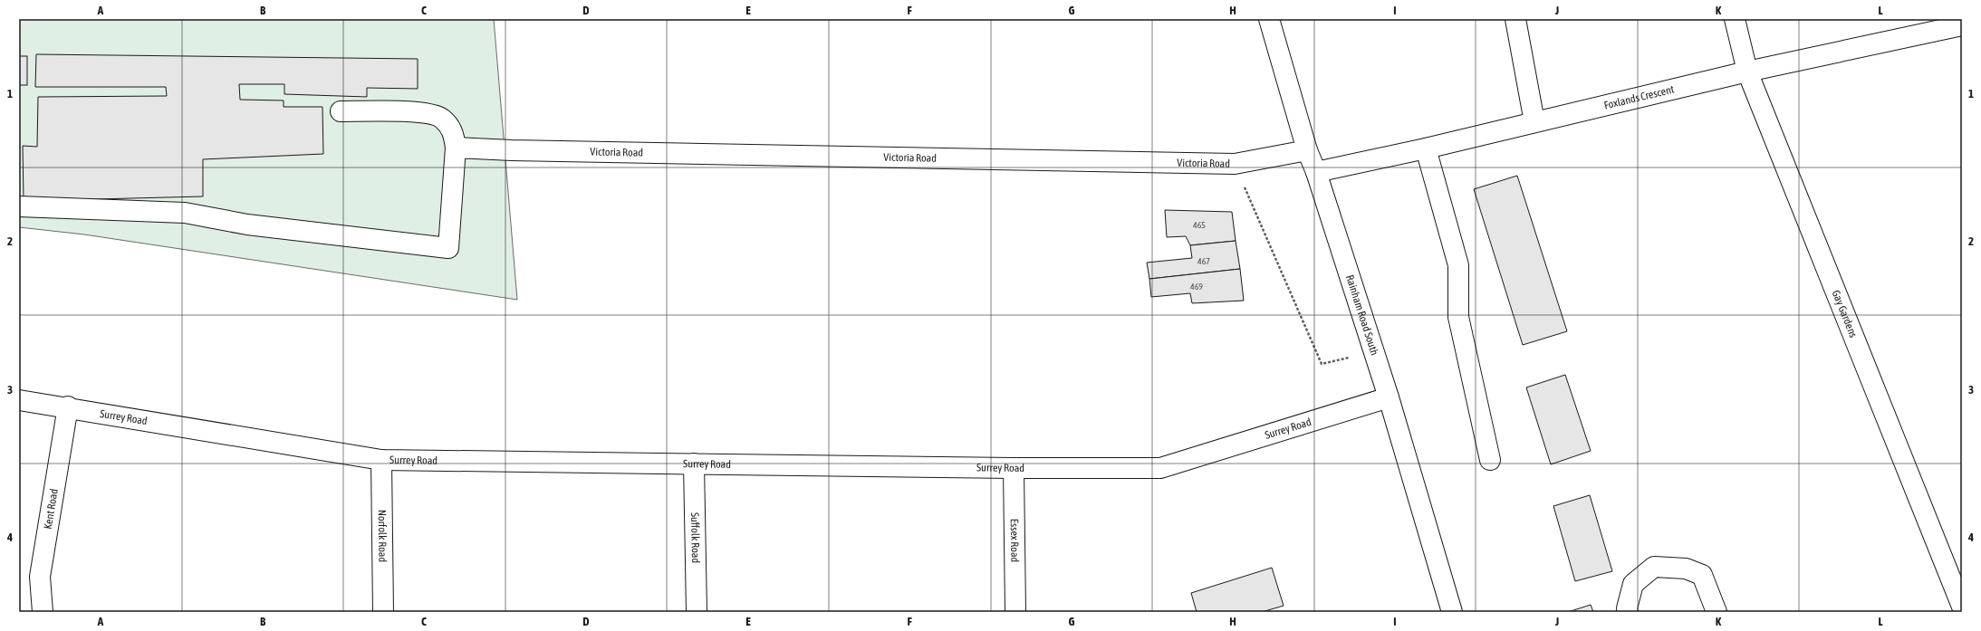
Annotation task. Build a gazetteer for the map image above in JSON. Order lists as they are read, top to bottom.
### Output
{
  "streets": {
    "street": [
      "Foxlands Crescent",
      "Victoria Road",
      "Gay Gardens",
      "Rainham Road South",
      "Surrey Road",
      "Kent Road",
      "Norfolk Road",
      "Suffolk Road",
      "Essex Road"
    ]
  },
  "crossings": [
    ["Foxlands Crescent", "Gay Gardens"],
    ["Foxlands Crescent", "Rainham Road South"],
    ["Victoria Road", "Rainham Road South"],
    ["Rainham Road South", "Surrey Road"],
    ["Surrey Road", "Kent Road"],
    ["Surrey Road", "Norfolk Road"],
    ["Surrey Road", "Suffolk Road"],
    ["Surrey Road", "Essex Road"]
  ],
  "house_numbers": ["465", "467", "469"],
  "grid": {
    "columns": [
      "A",
      "B",
      "C",
      "D",
      "E",
      "F",
      "G",
      "H",
      "I",
      "J",
      "K",
      "L"
    ],
    "rows": [
      "1",
      "2",
      "3",
      "4"
    ]
  }
}
